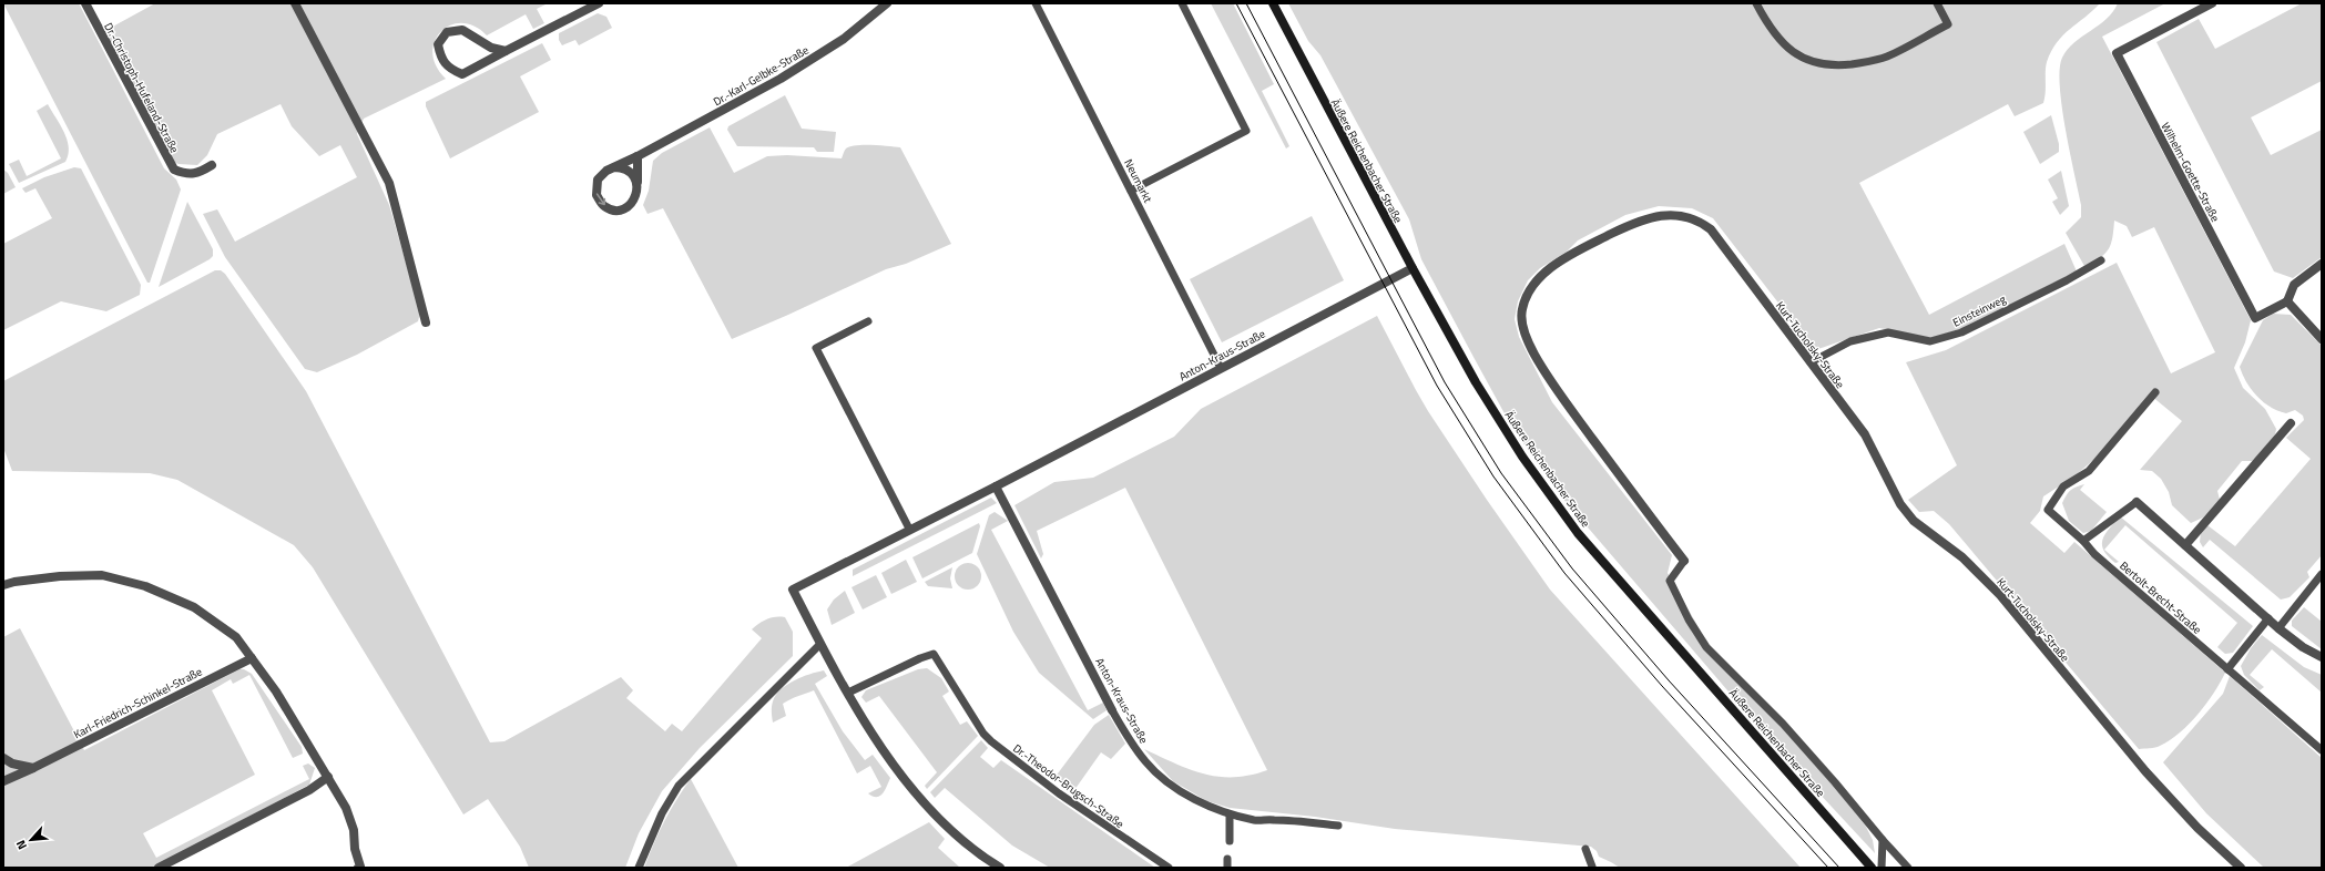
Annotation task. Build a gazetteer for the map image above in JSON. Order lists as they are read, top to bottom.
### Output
{
  "streets": {
    "street": [
      "Dr.-Karl-Gelbke-Straße",
      "Dr.-Christoph-Hufeland-Straße",
      "Äußere Reichenbacher Straße",
      "Wilhelm-Goette-Straße",
      "Kurt-Tucholsky-Straße",
      "Anton-Kraus-Straße",
      "Karl-Friedrich-Schinkel-Straße"
    ],
    "lane": [
      "Neumarkt",
      "Einsteinweg",
      "Bertolt-Brecht-Straße",
      "Dr.-Theodor-Brugsch-Straße"
    ]
  },
  "crossings": [
    ["Äußere Reichenbacher Straße", "Anton-Kraus-Straße"],
    ["Neumarkt", "Anton-Kraus-Straße"],
    ["Einsteinweg", "Kurt-Tucholsky-Straße"]
  ],
  "north": "bottom left"
}
